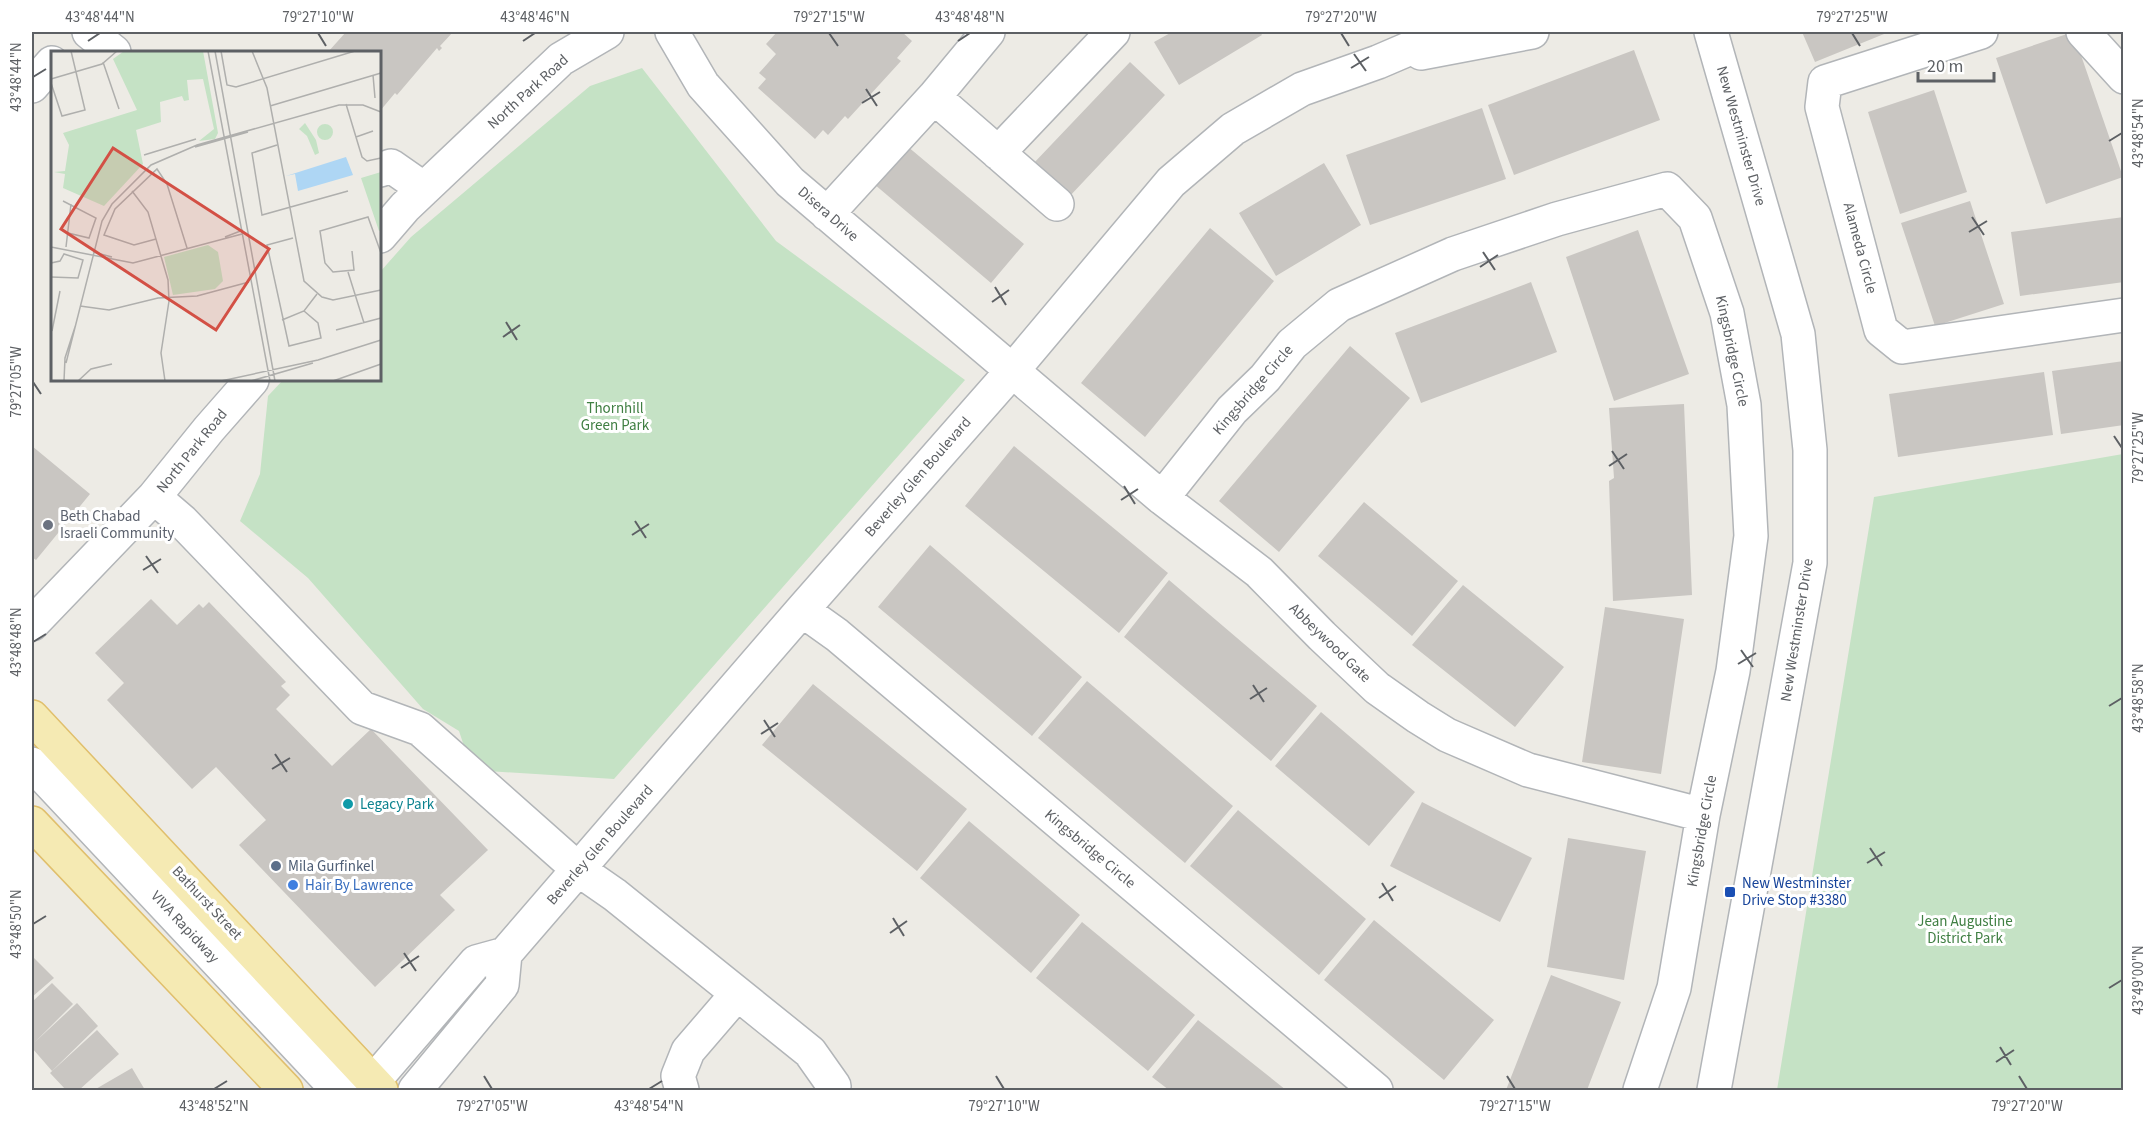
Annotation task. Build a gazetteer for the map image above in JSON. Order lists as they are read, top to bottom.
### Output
{
  "streets": {
    "main road": ["Bathurst Street"],
    "street": [
      "North Park Road",
      "New Westminster Drive",
      "Disera Drive",
      "Alameda Circle",
      "Kingsbridge Circle",
      "Beverley Glen Boulevard",
      "Abbeywood Gate",
      "VIVA Rapidway"
    ]
  },
  "crossings": [
    ["Disera Drive", "Beverley Glen Boulevard"],
    ["Disera Drive", "Abbeywood Gate"],
    ["Kingsbridge Circle", "Beverley Glen Boulevard"],
    ["Kingsbridge Circle", "Abbeywood Gate"],
    ["Beverley Glen Boulevard", "Abbeywood Gate"]
  ],
  "parks": ["Thornhill Green Park", "Jean Augustine District Park"],
  "places": {
    "other": [
      "Beth Chabad Israeli Community",
      "Legacy Park",
      "Mila Gurfinkel",
      "Hair By Lawrence"
    ],
    "transit": ["New Westminster Drive Stop #3380"]
  },
  "scale_bar": "20 m",
  "coordinates": [
    "43°48'44\"N",
    "79°27'10\"W",
    "43°48'46\"N",
    "79°27'15\"W",
    "43°48'48\"N",
    "79°27'20\"W",
    "79°27'25\"W",
    "43°48'54\"N",
    "79°27'05\"W",
    "43°48'58\"N",
    "43°48'50\"N",
    "43°49'00\"N",
    "43°48'52\"N"
  ]
}
